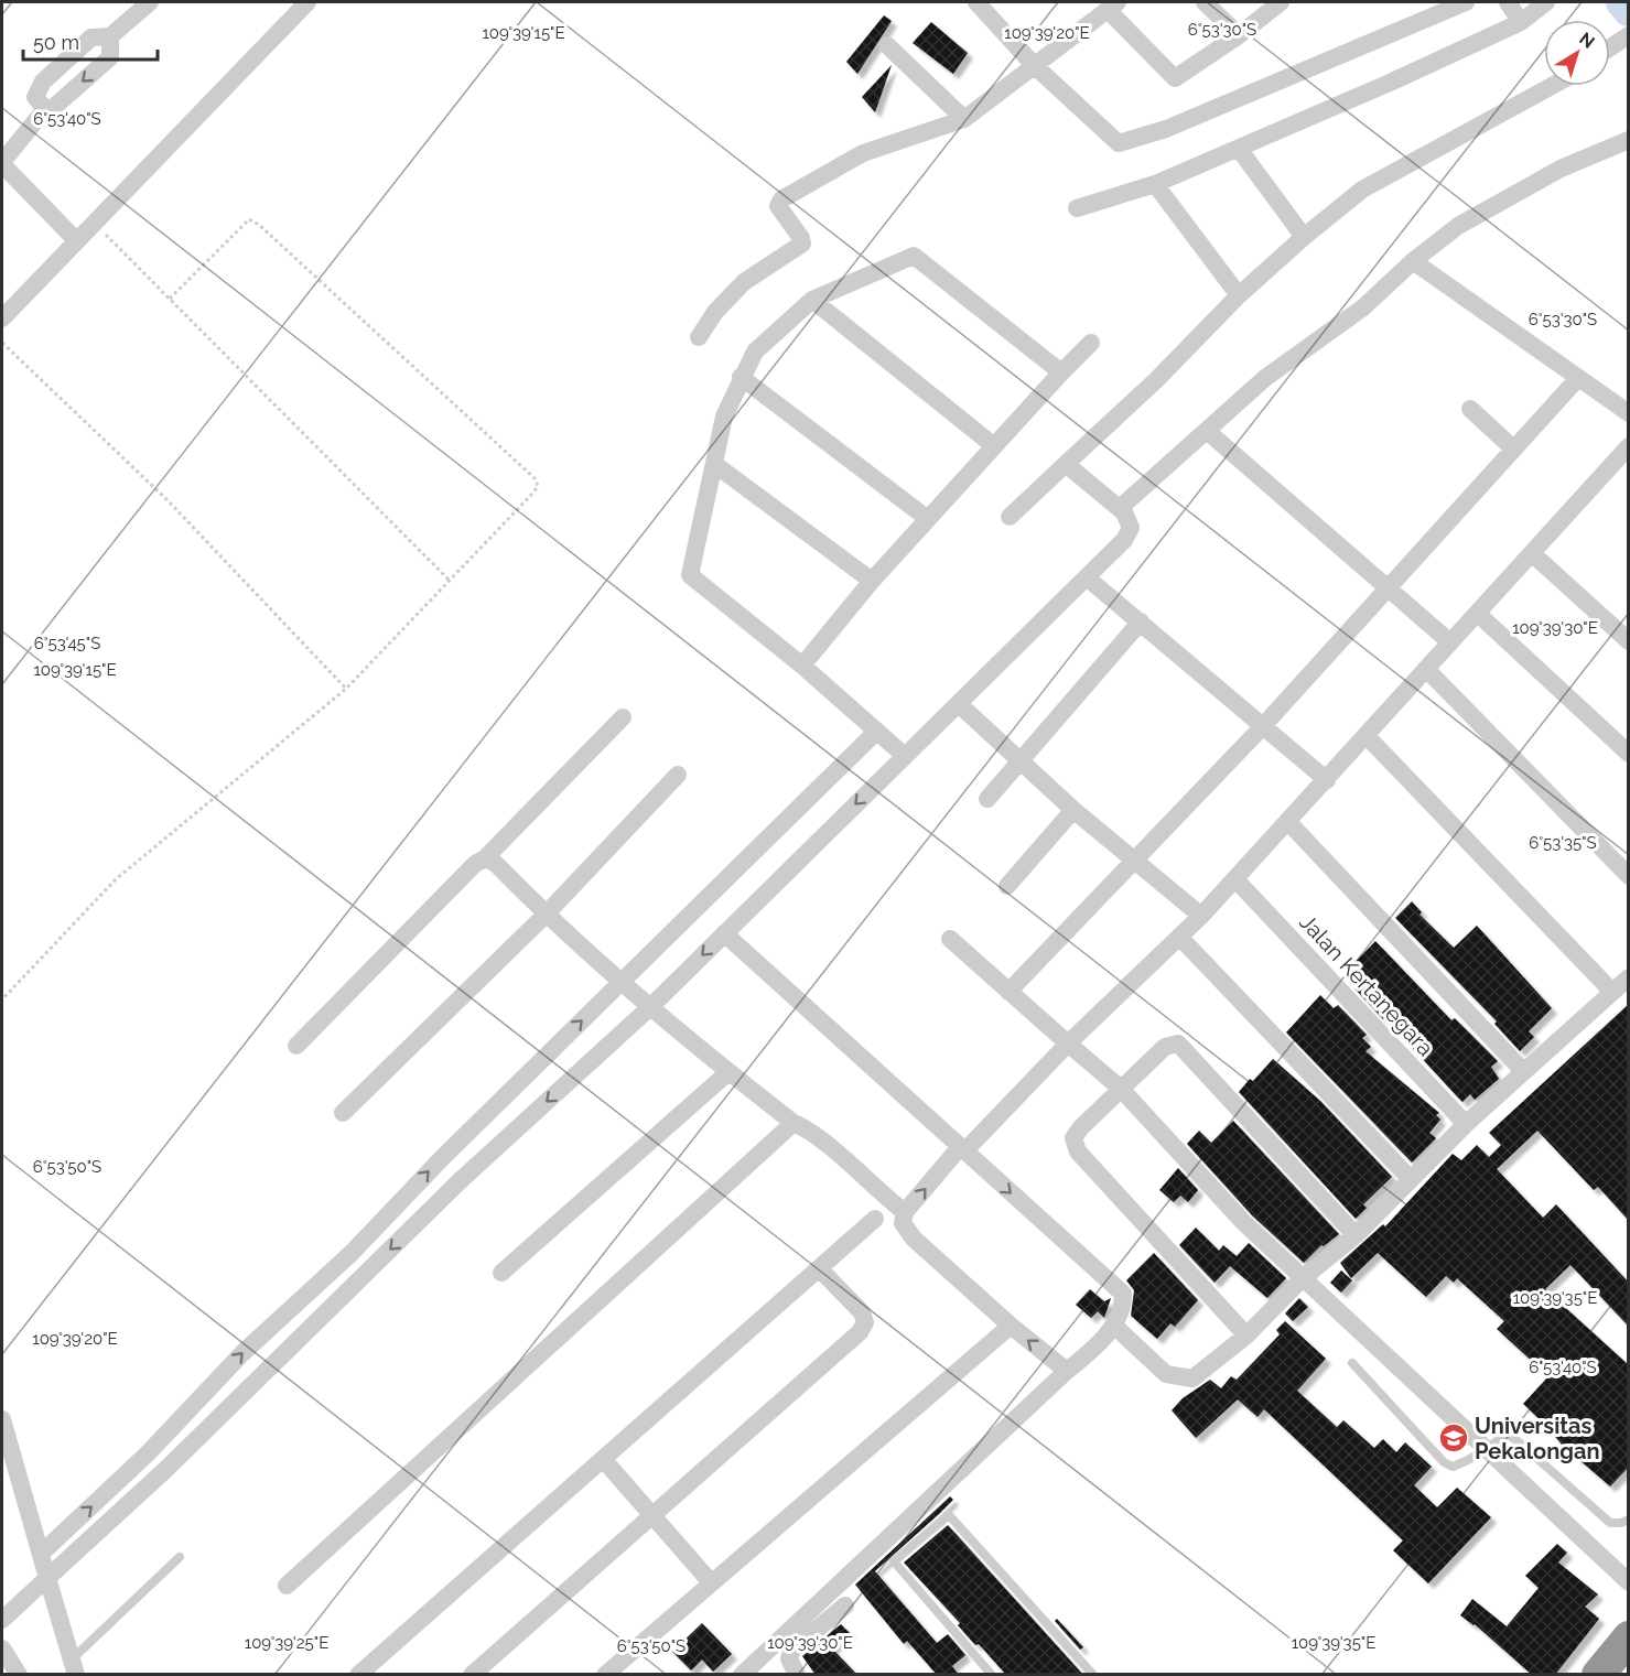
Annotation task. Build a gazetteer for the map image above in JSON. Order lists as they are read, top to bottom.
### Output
{
  "streets": {
    "street": ["Jalan Kertanegara"]
  },
  "places": {
    "school or university": ["Universitas Pekalongan"]
  },
  "scale_bar": "50 m",
  "north": "top right",
  "coordinates": [
    "6°53'30\"S",
    "109°39'20\"E",
    "109°39'15\"E",
    "6°53'40\"S",
    "109°39'30\"E",
    "6°53'45\"S",
    "6°53'35\"S",
    "6°53'50\"S",
    "109°39'35\"E",
    "109°39'25\"E"
  ]
}
